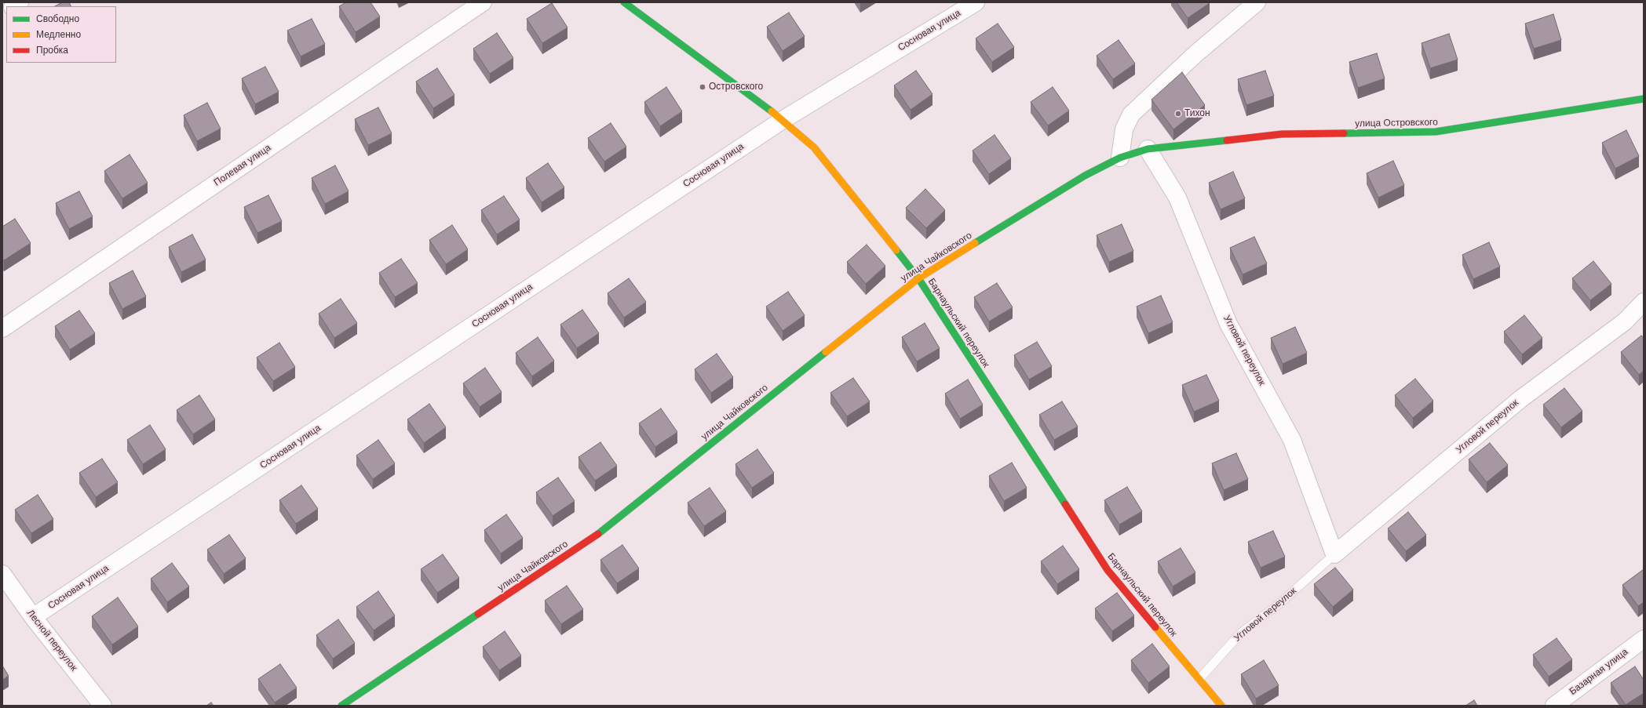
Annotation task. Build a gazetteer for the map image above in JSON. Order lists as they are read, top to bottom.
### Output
{
  "streets": {
    "street": [
      "Сосновая улица",
      "улица Островского",
      "Полевая улица",
      "улица Чайковского",
      "Барнаульский переулок",
      "Угловой переулок",
      "Лесной переулок",
      "Базарная улица"
    ]
  },
  "crossings": [
    ["Сосновая улица", "Барнаульский переулок"],
    ["Сосновая улица", "Лесной переулок"],
    ["улица Островского", "улица Чайковского"],
    ["улица Островского", "Угловой переулок"],
    ["улица Чайковского", "Барнаульский переулок"],
    ["улица Чайковского", "Угловой переулок"],
    ["Барнаульский переулок", "Угловой переулок"]
  ],
  "places": ["Островского", "Тихон"],
  "legend": ["Свободно", "Медленно", "Пробка"]
}
